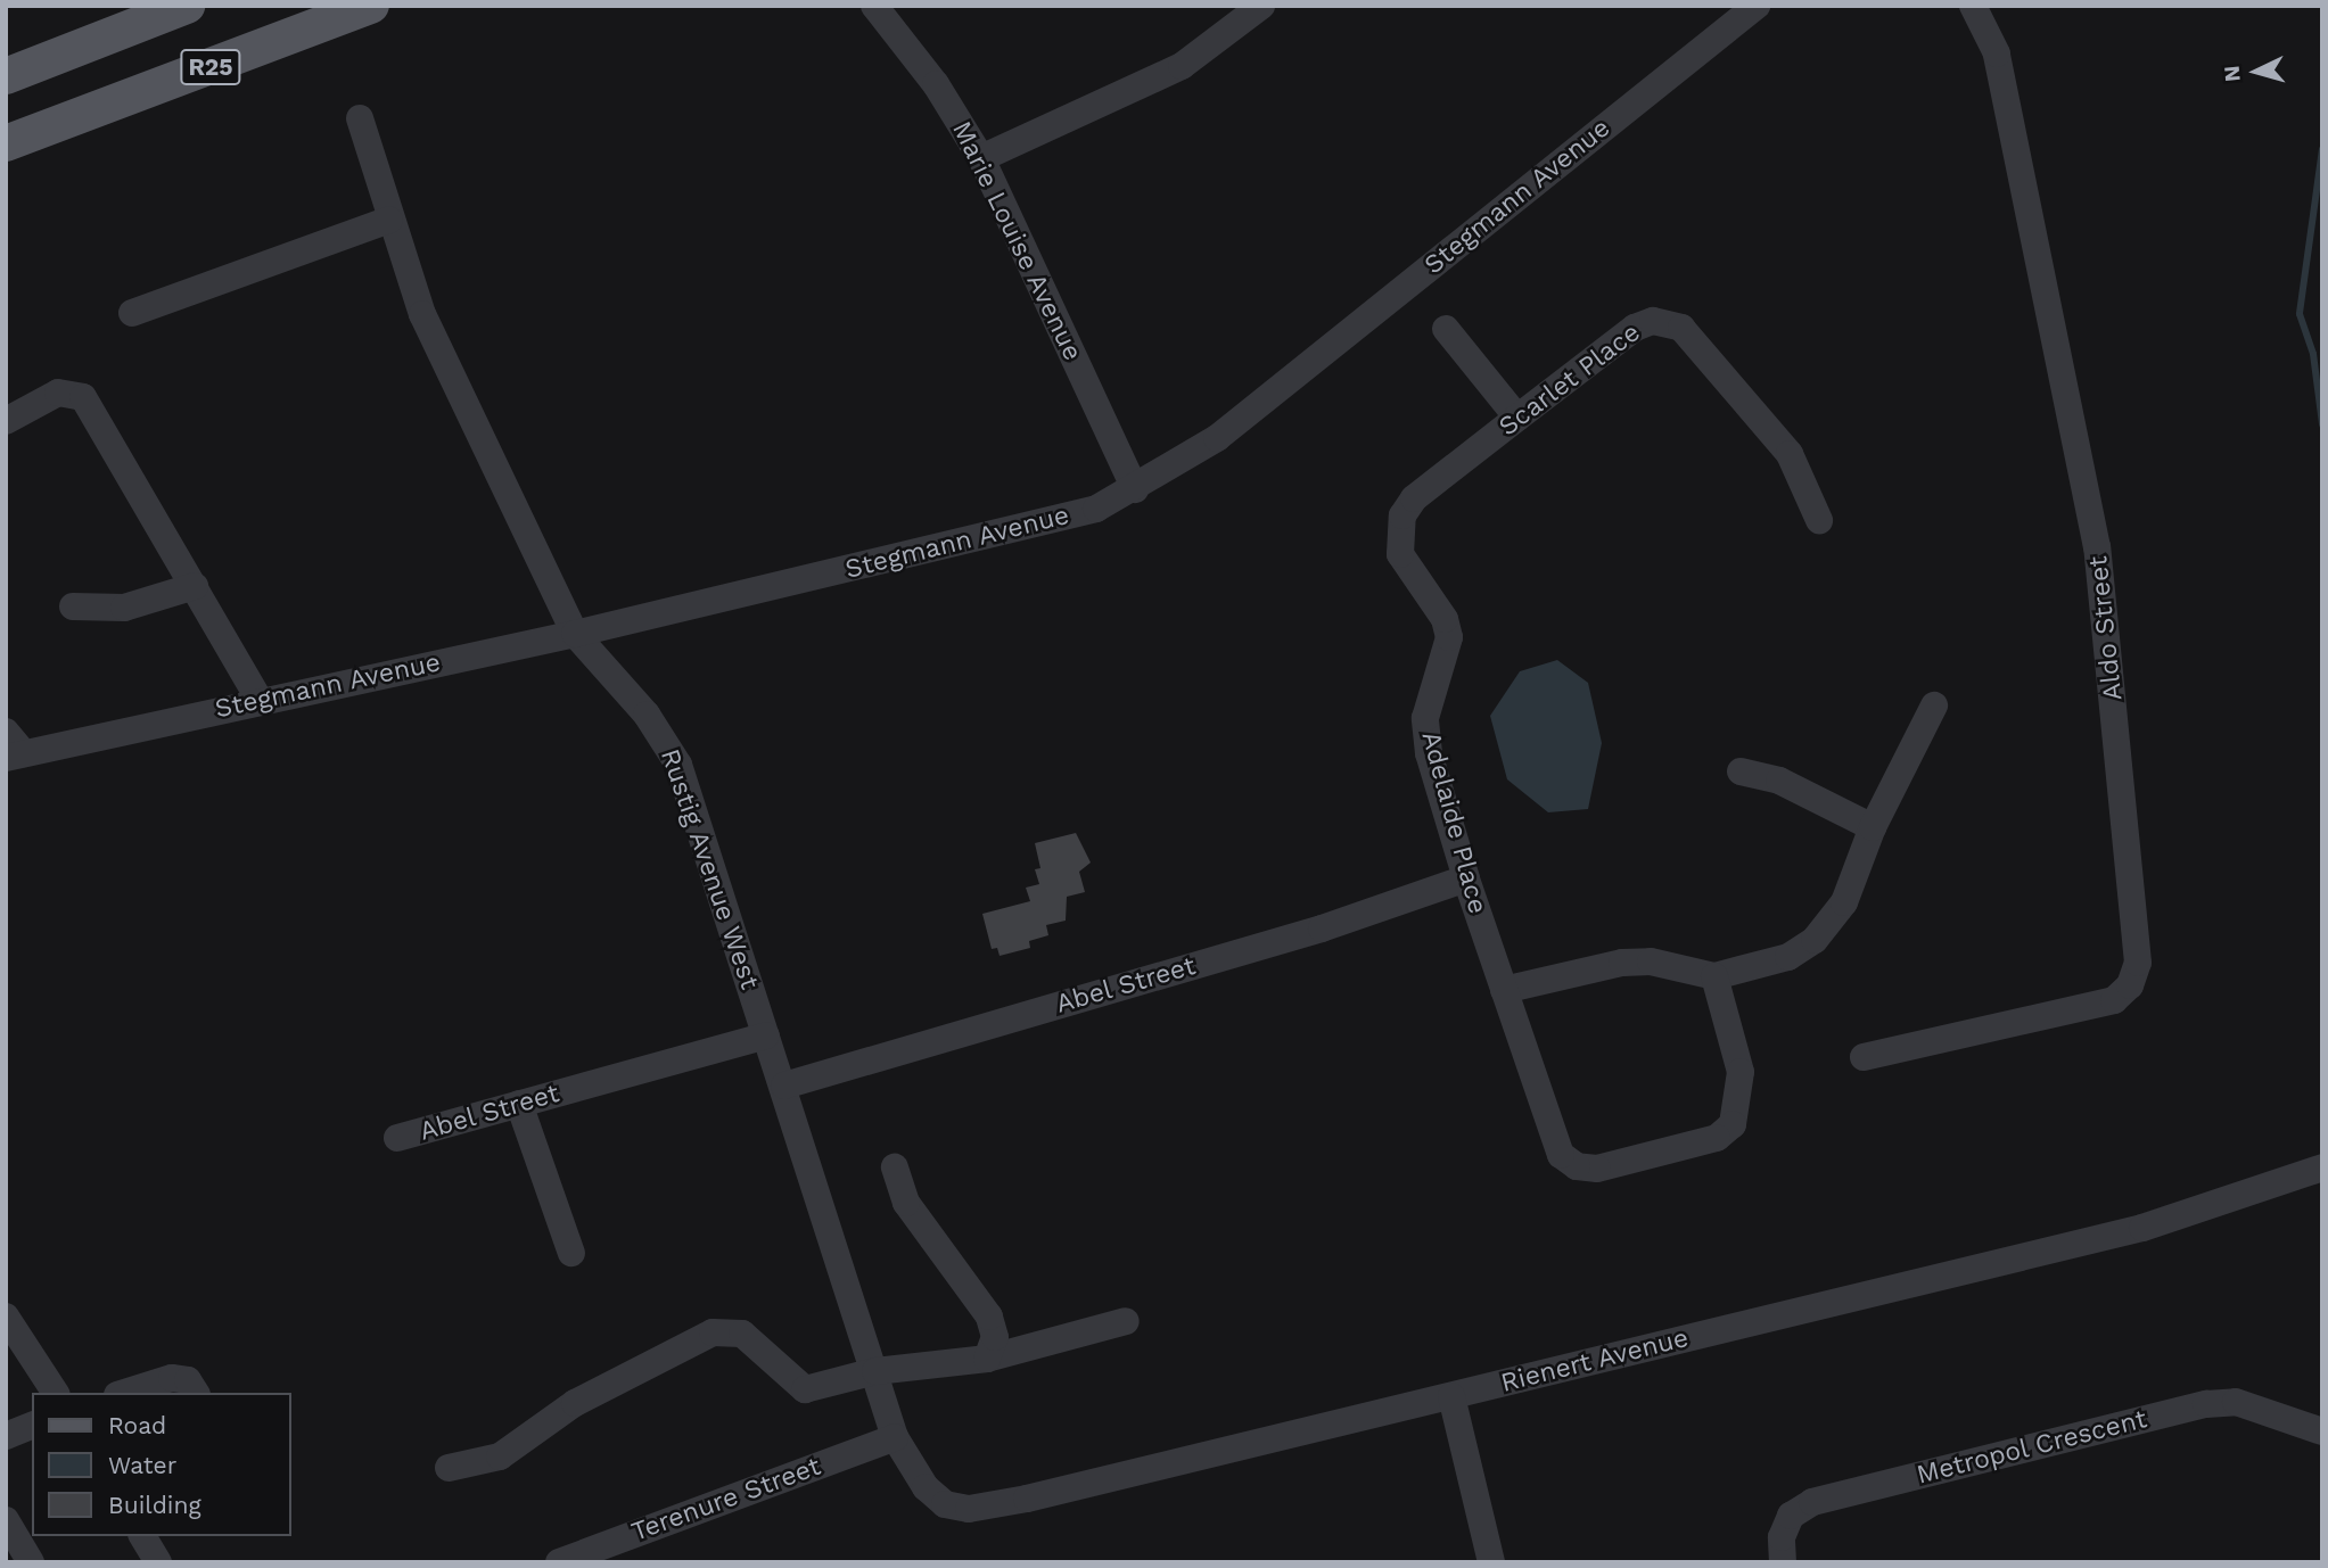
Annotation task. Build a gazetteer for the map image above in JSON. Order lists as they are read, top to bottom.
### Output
{
  "streets": {
    "main road": ["R25"],
    "street": [
      "Stegmann Avenue",
      "Marie Louise Avenue",
      "Scarlet Place",
      "Aldo Street",
      "Adelaide Place",
      "Rustig Avenue West",
      "Abel Street",
      "Rienert Avenue",
      "Metropol Crescent",
      "Terenure Street"
    ]
  },
  "crossings": [
    ["Stegmann Avenue", "Marie Louise Avenue"],
    ["Stegmann Avenue", "Rustig Avenue West"],
    ["Scarlet Place", "Adelaide Place"],
    ["Adelaide Place", "Abel Street"],
    ["Rustig Avenue West", "Abel Street"],
    ["Rustig Avenue West", "Rienert Avenue"],
    ["Rustig Avenue West", "Terenure Street"],
    ["Rienert Avenue", "Terenure Street"]
  ],
  "legend": ["Road", "Water", "Building"],
  "north": "left"
}
